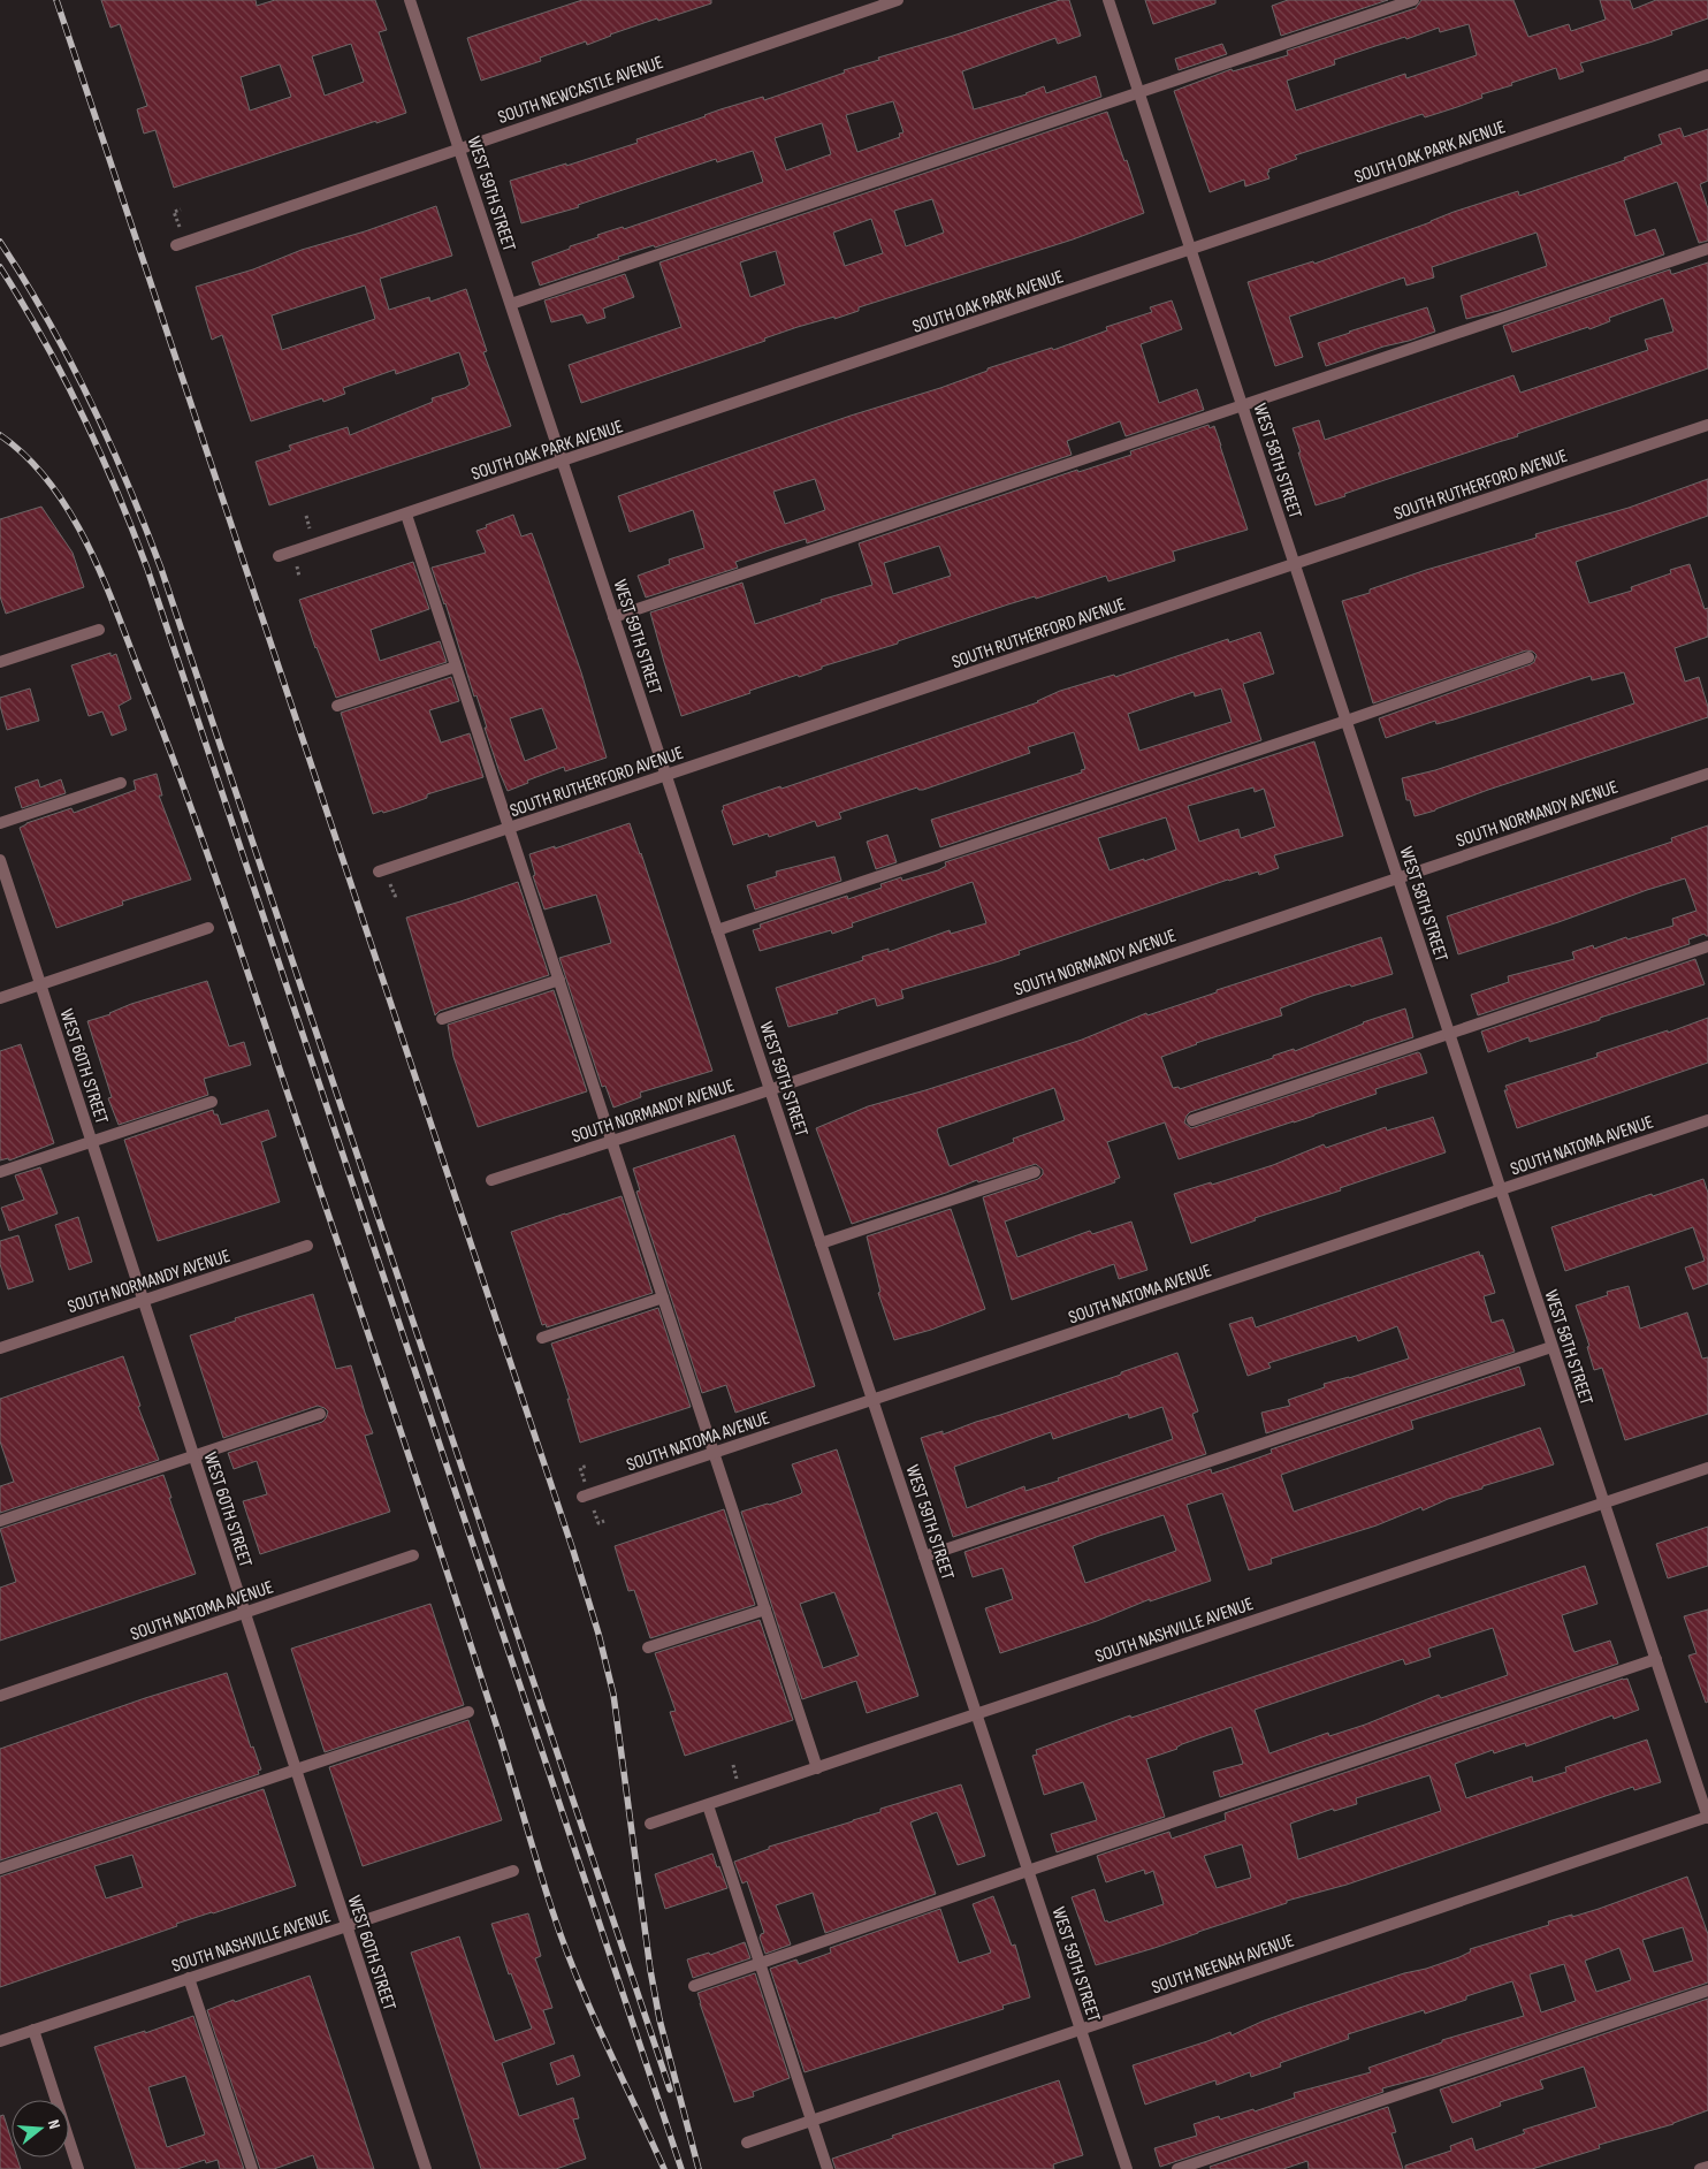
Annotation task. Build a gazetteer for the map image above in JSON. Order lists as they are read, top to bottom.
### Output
{
  "streets": {
    "street": [
      "SOUTH NEWCASTLE AVENUE",
      "SOUTH OAK PARK AVENUE",
      "WEST 59TH STREET",
      "WEST 58TH STREET",
      "SOUTH RUTHERFORD AVENUE",
      "SOUTH NORMANDY AVENUE",
      "WEST 60TH STREET",
      "SOUTH NATOMA AVENUE",
      "SOUTH NASHVILLE AVENUE",
      "SOUTH NEENAH AVENUE"
    ]
  },
  "crossings": [
    ["SOUTH NEWCASTLE AVENUE", "WEST 59TH STREET"],
    ["SOUTH OAK PARK AVENUE", "WEST 59TH STREET"],
    ["SOUTH OAK PARK AVENUE", "WEST 58TH STREET"],
    ["WEST 59TH STREET", "SOUTH RUTHERFORD AVENUE"],
    ["WEST 59TH STREET", "SOUTH NORMANDY AVENUE"],
    ["WEST 59TH STREET", "SOUTH NATOMA AVENUE"],
    ["WEST 59TH STREET", "SOUTH NASHVILLE AVENUE"],
    ["WEST 59TH STREET", "SOUTH NEENAH AVENUE"],
    ["WEST 58TH STREET", "SOUTH RUTHERFORD AVENUE"],
    ["WEST 58TH STREET", "SOUTH NORMANDY AVENUE"],
    ["WEST 58TH STREET", "SOUTH NATOMA AVENUE"],
    ["WEST 58TH STREET", "SOUTH NASHVILLE AVENUE"],
    ["WEST 58TH STREET", "SOUTH NEENAH AVENUE"],
    ["SOUTH NORMANDY AVENUE", "WEST 60TH STREET"],
    ["WEST 60TH STREET", "SOUTH NATOMA AVENUE"],
    ["WEST 60TH STREET", "SOUTH NASHVILLE AVENUE"]
  ],
  "north": "right"
}
